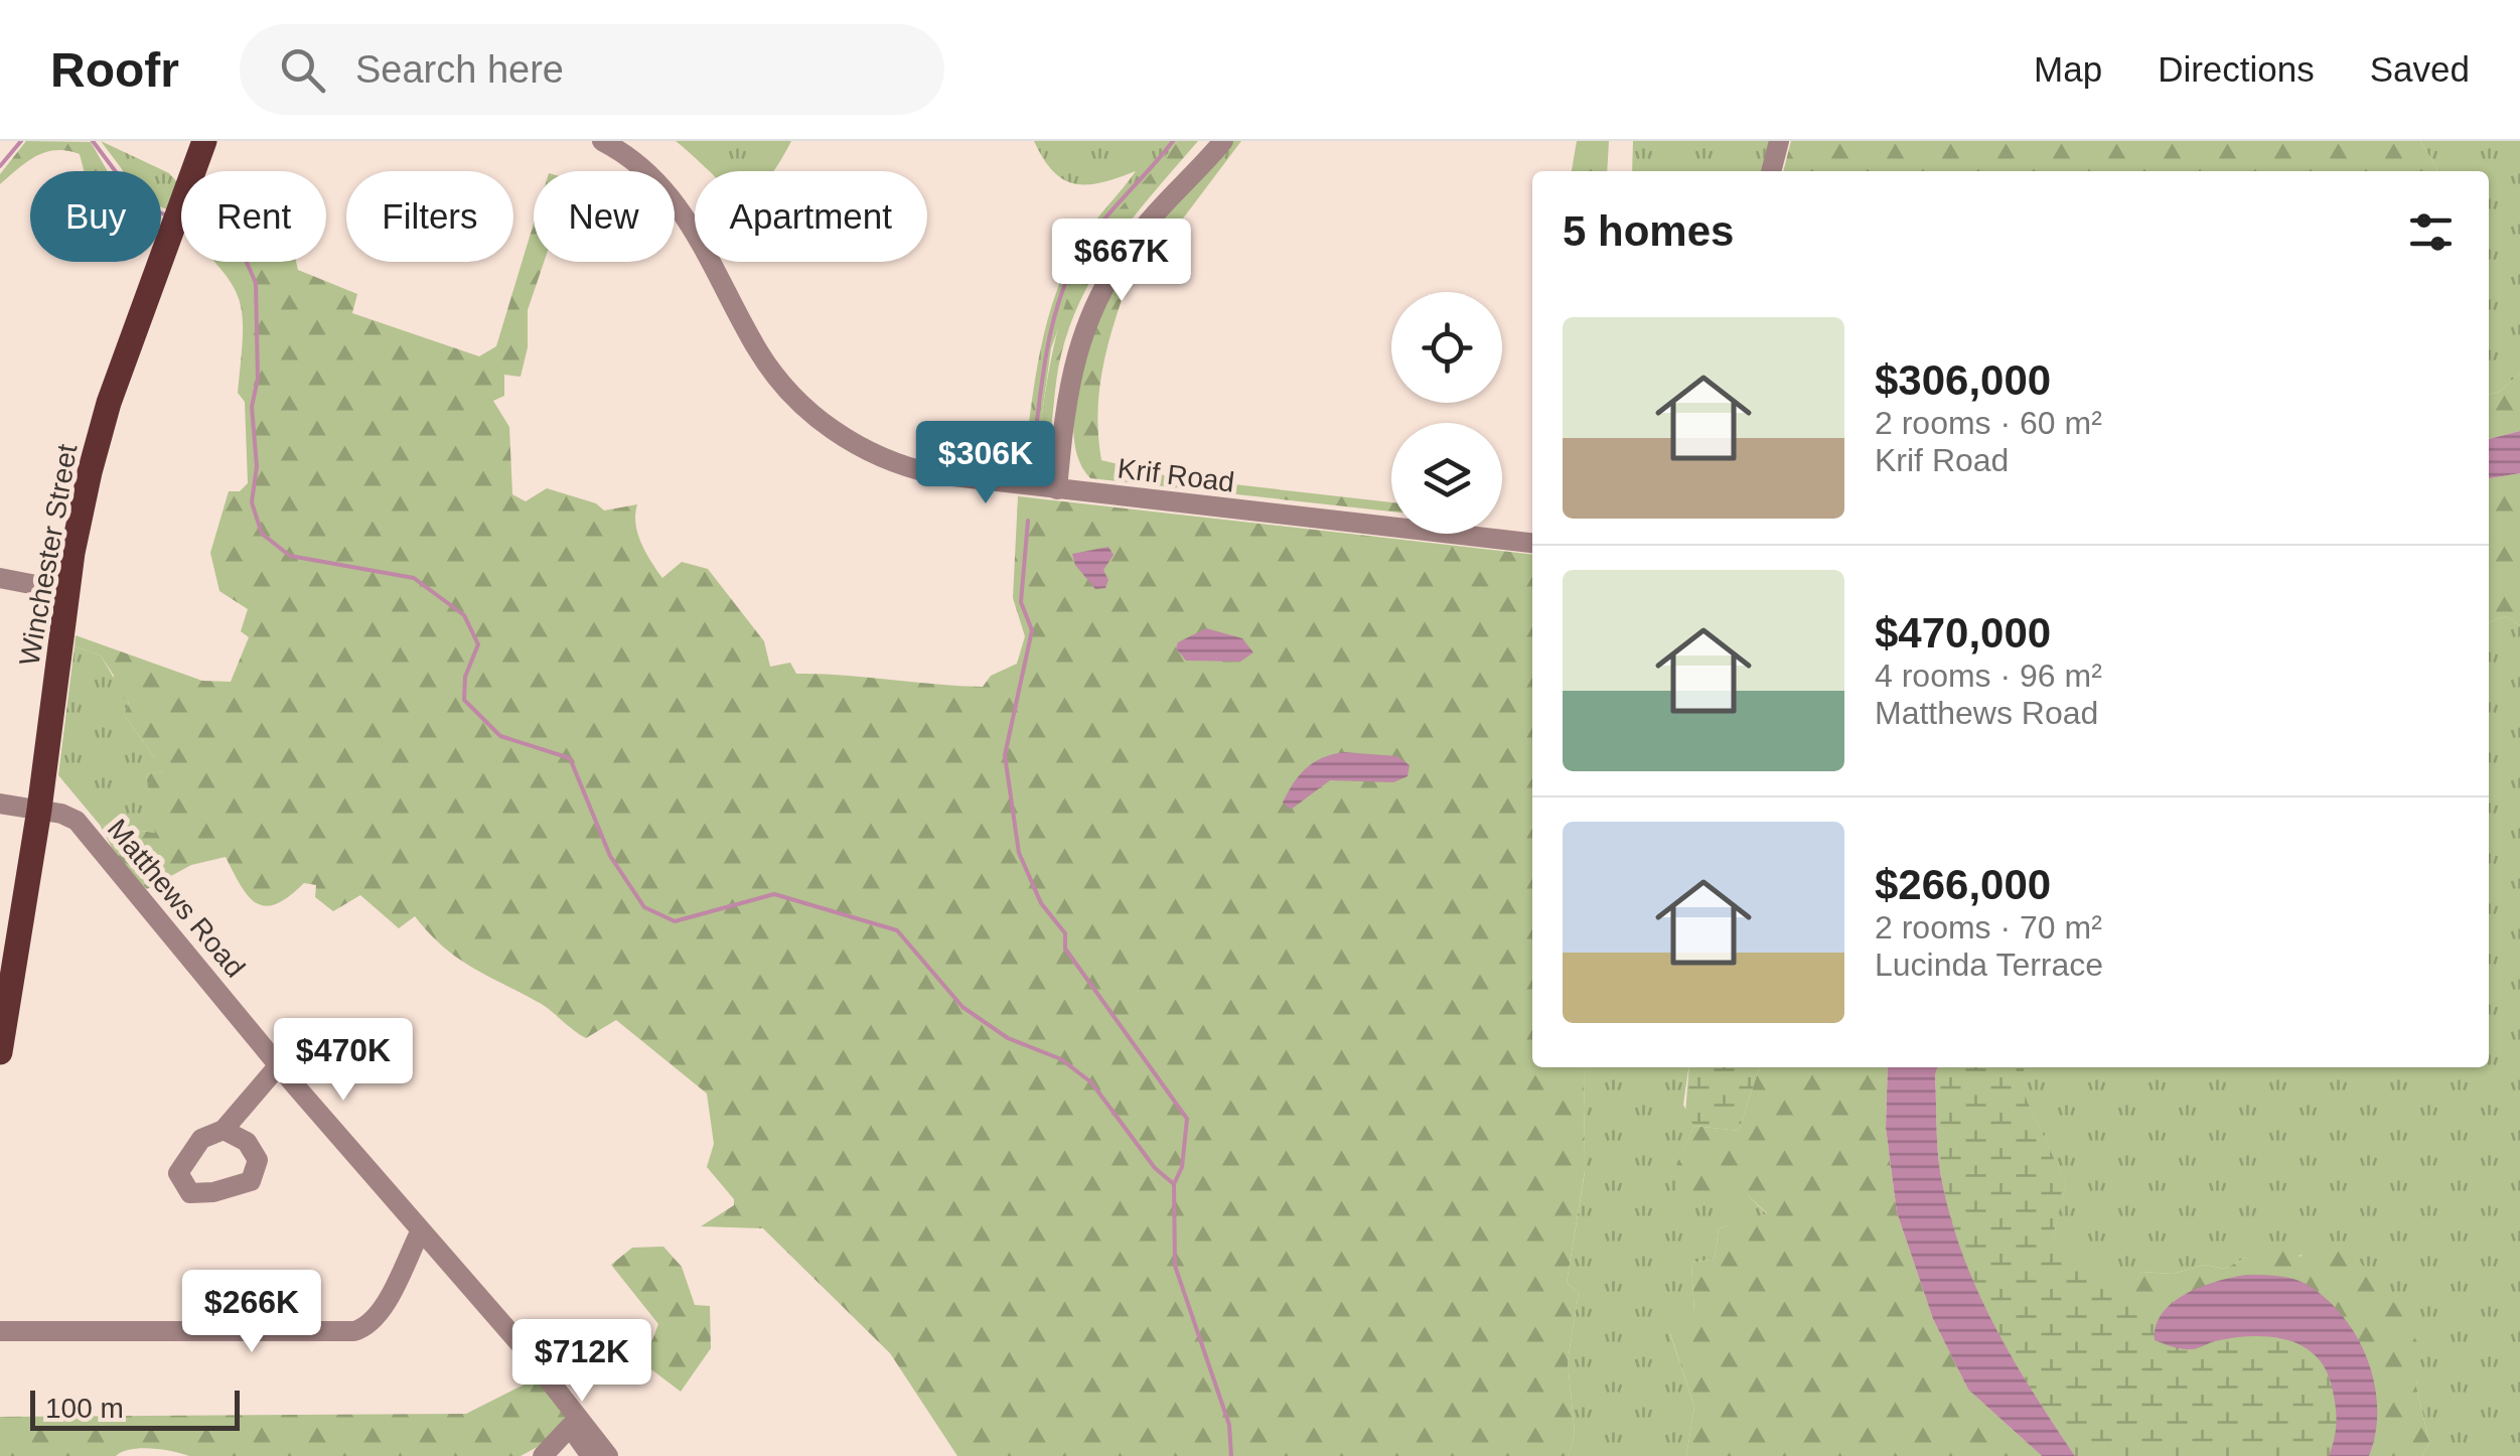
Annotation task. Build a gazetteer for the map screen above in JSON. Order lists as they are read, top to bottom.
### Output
{
  "streets": {
    "main road": ["Winchester Street"],
    "street": ["Krif Road", "Matthews Road"]
  },
  "crossings": [
    ["Winchester Street", "Matthews Road"]
  ],
  "scale_bar": "100 m",
  "page": {
    "header": "Roofr",
    "search": "Search here",
    "nav": ["Map", "Directions", "Saved"],
    "chip": [
      "Buy",
      "Rent",
      "Filters",
      "New",
      "Apartment"
    ],
    "heading": "5 homes",
    "price": [
      "$667K",
      "$306K",
      "$470K",
      "$266K",
      "$712K"
    ],
    "list": [
      {
        "name": "$306,000",
        "note": "2 rooms · 60 m² · Krif Road"
      },
      {
        "name": "$470,000",
        "note": "4 rooms · 96 m² · Matthews Road"
      },
      {
        "name": "$266,000",
        "note": "2 rooms · 70 m² · Lucinda Terrace"
      }
    ],
    "scale": "100 m"
  }
}
